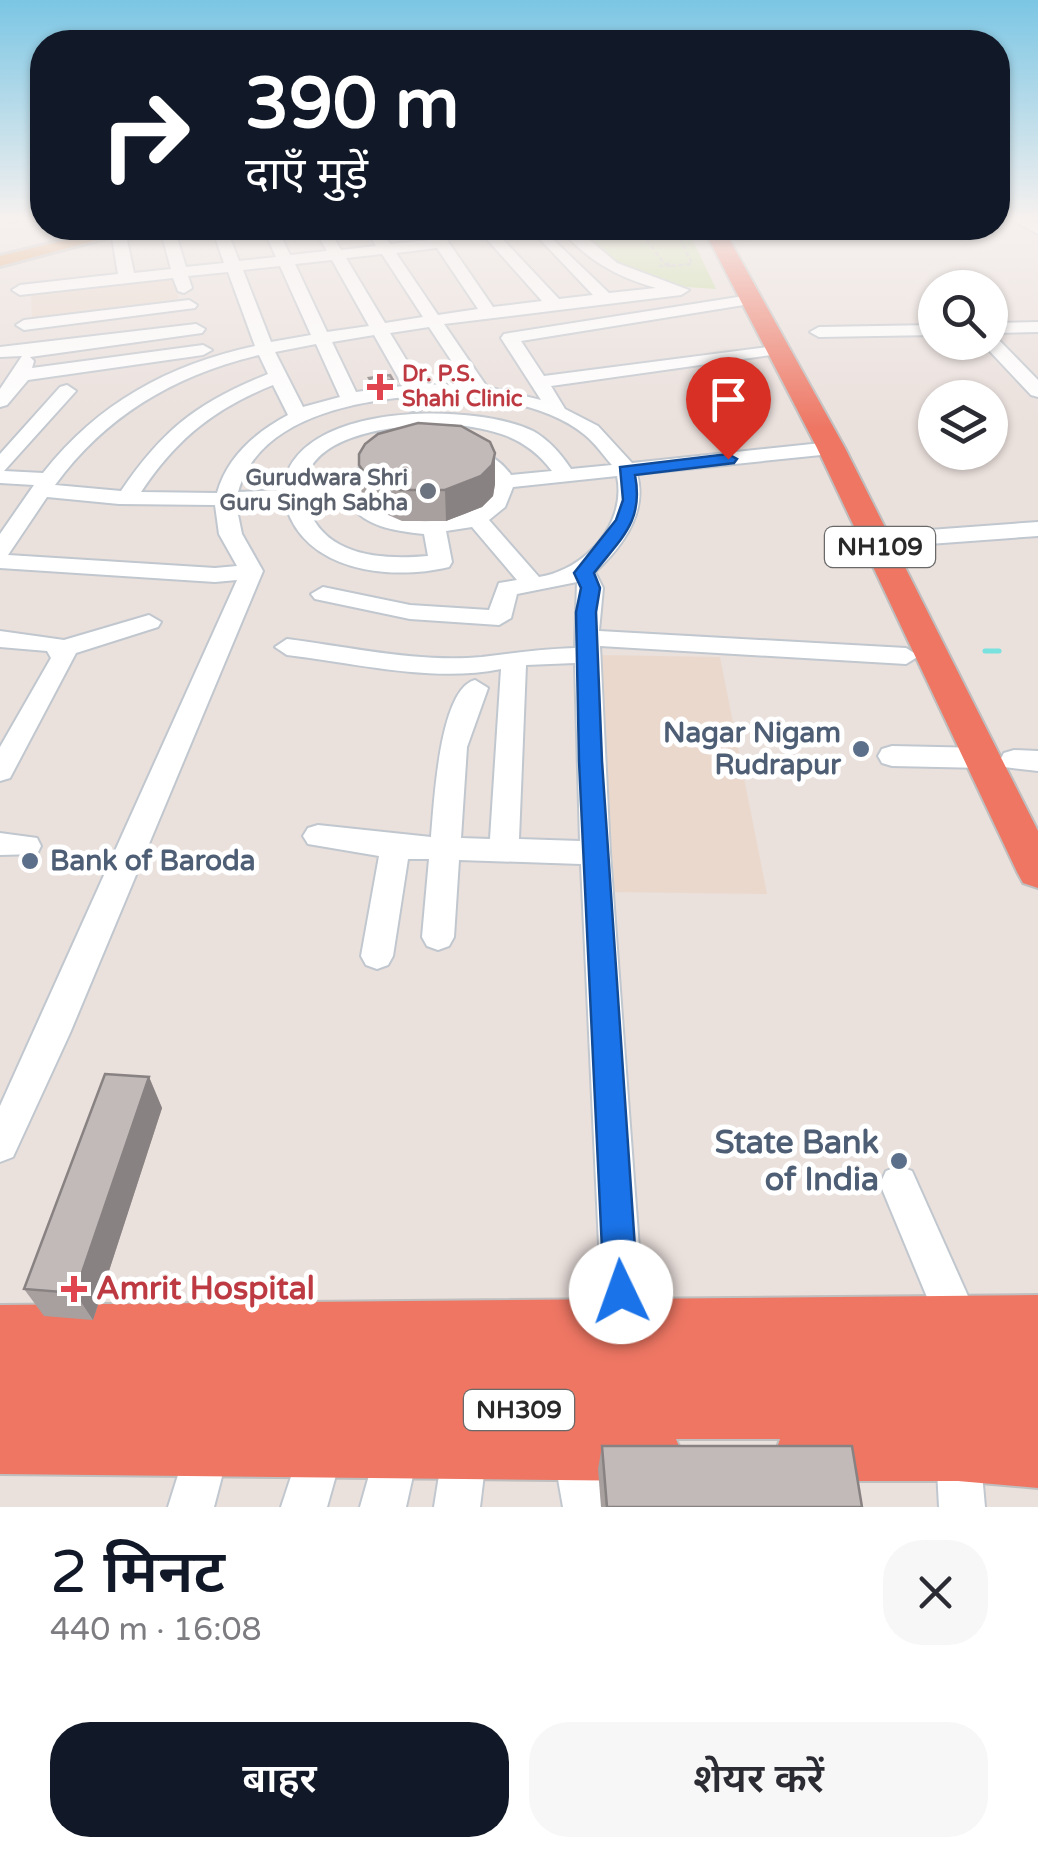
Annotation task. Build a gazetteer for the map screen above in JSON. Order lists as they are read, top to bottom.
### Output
{
  "streets": {
    "highway": ["NH109", "NH309"]
  },
  "places": {
    "health": ["Dr. P.S. Shahi Clinic", "Amrit Hospital"],
    "other": [
      "Gurudwara Shri Guru Singh Sabha",
      "Nagar Nigam Rudrapur",
      "Bank of Baroda",
      "State Bank of India"
    ]
  },
  "page": {
    "turn": ["390 m", "दाएँ मुड़ें"],
    "heading": ["2 मिनट", "440 m · 16:08"],
    "buttons": ["बाहर", "शेयर करें"]
  }
}
